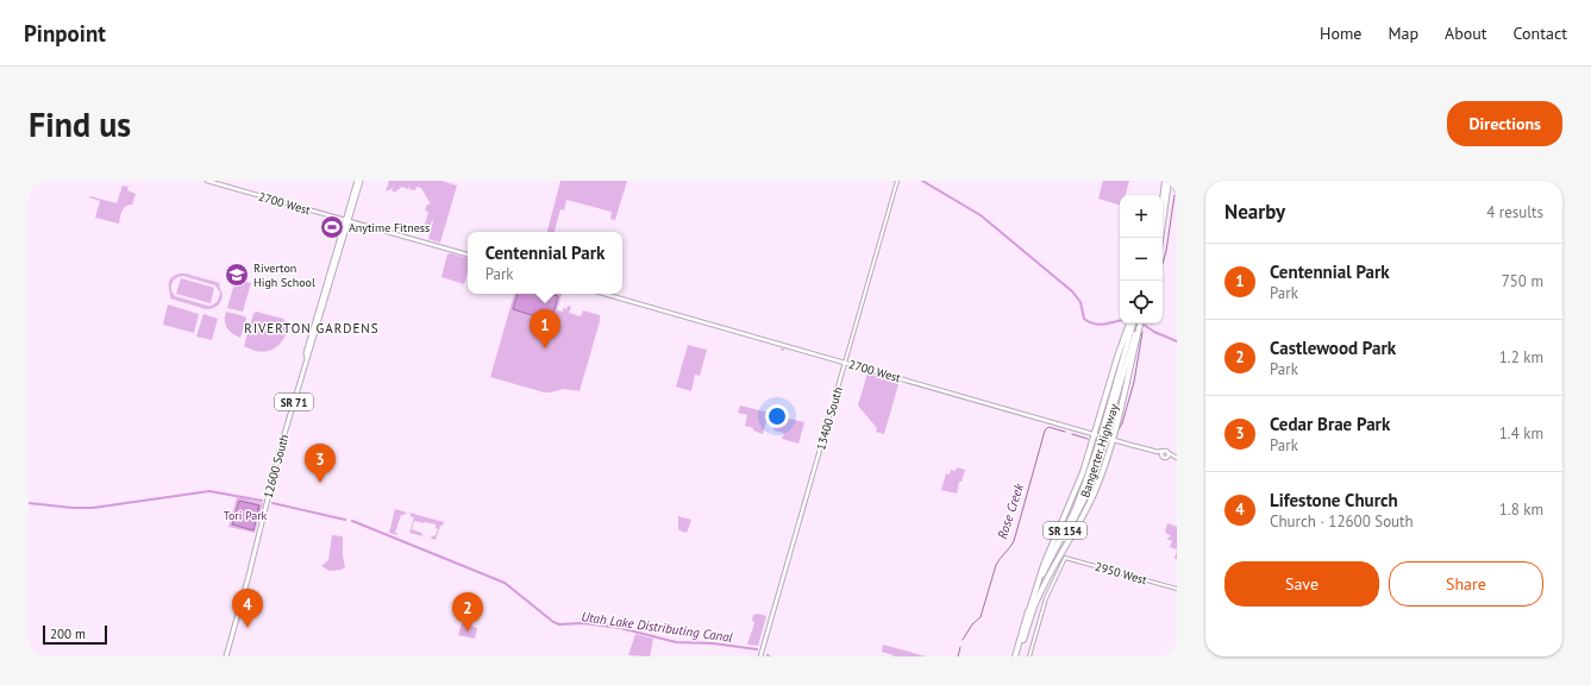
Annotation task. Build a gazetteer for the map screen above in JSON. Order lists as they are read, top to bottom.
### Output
{
  "streets": {
    "highway": ["Bangerter Highway", "SR 154"],
    "main road": [
      "2700 West",
      "SR 71",
      "13400 South",
      "12600 South"
    ],
    "street": ["2950 West"]
  },
  "crossings": [
    ["2700 West", "13400 South"],
    ["2700 West", "12600 South"]
  ],
  "districts": ["RIVERTON GARDENS"],
  "water": ["Rose Creek", "Utah Lake Distributing Canal"],
  "parks": ["Tori Park"],
  "places": {
    "sports": ["Anytime Fitness"],
    "school or university": ["Riverton High School"]
  },
  "scale_bar": "200 m",
  "page": {
    "header": "Pinpoint",
    "nav": [
      "Home",
      "Map",
      "About",
      "Contact"
    ],
    "buttons": [
      "Directions",
      ["Save", "Share"]
    ],
    "title": "Find us",
    "heading": ["Nearby", "4 results"],
    "map_buttons": ["+", "−"],
    "popup": ["Centennial Park", "Park"],
    "list": [
      {
        "mark": "1",
        "name": "Centennial Park",
        "note": "Park",
        "value": "750 m"
      },
      {
        "mark": "2",
        "name": "Castlewood Park",
        "note": "Park",
        "value": "1.2 km"
      },
      {
        "mark": "3",
        "name": "Cedar Brae Park",
        "note": "Park",
        "value": "1.4 km"
      },
      {
        "mark": "4",
        "name": "Lifestone Church",
        "note": "Church · 12600 South",
        "value": "1.8 km"
      }
    ],
    "pins": [
      "1",
      "3",
      "4",
      "2"
    ],
    "scale": "200 m"
  }
}
